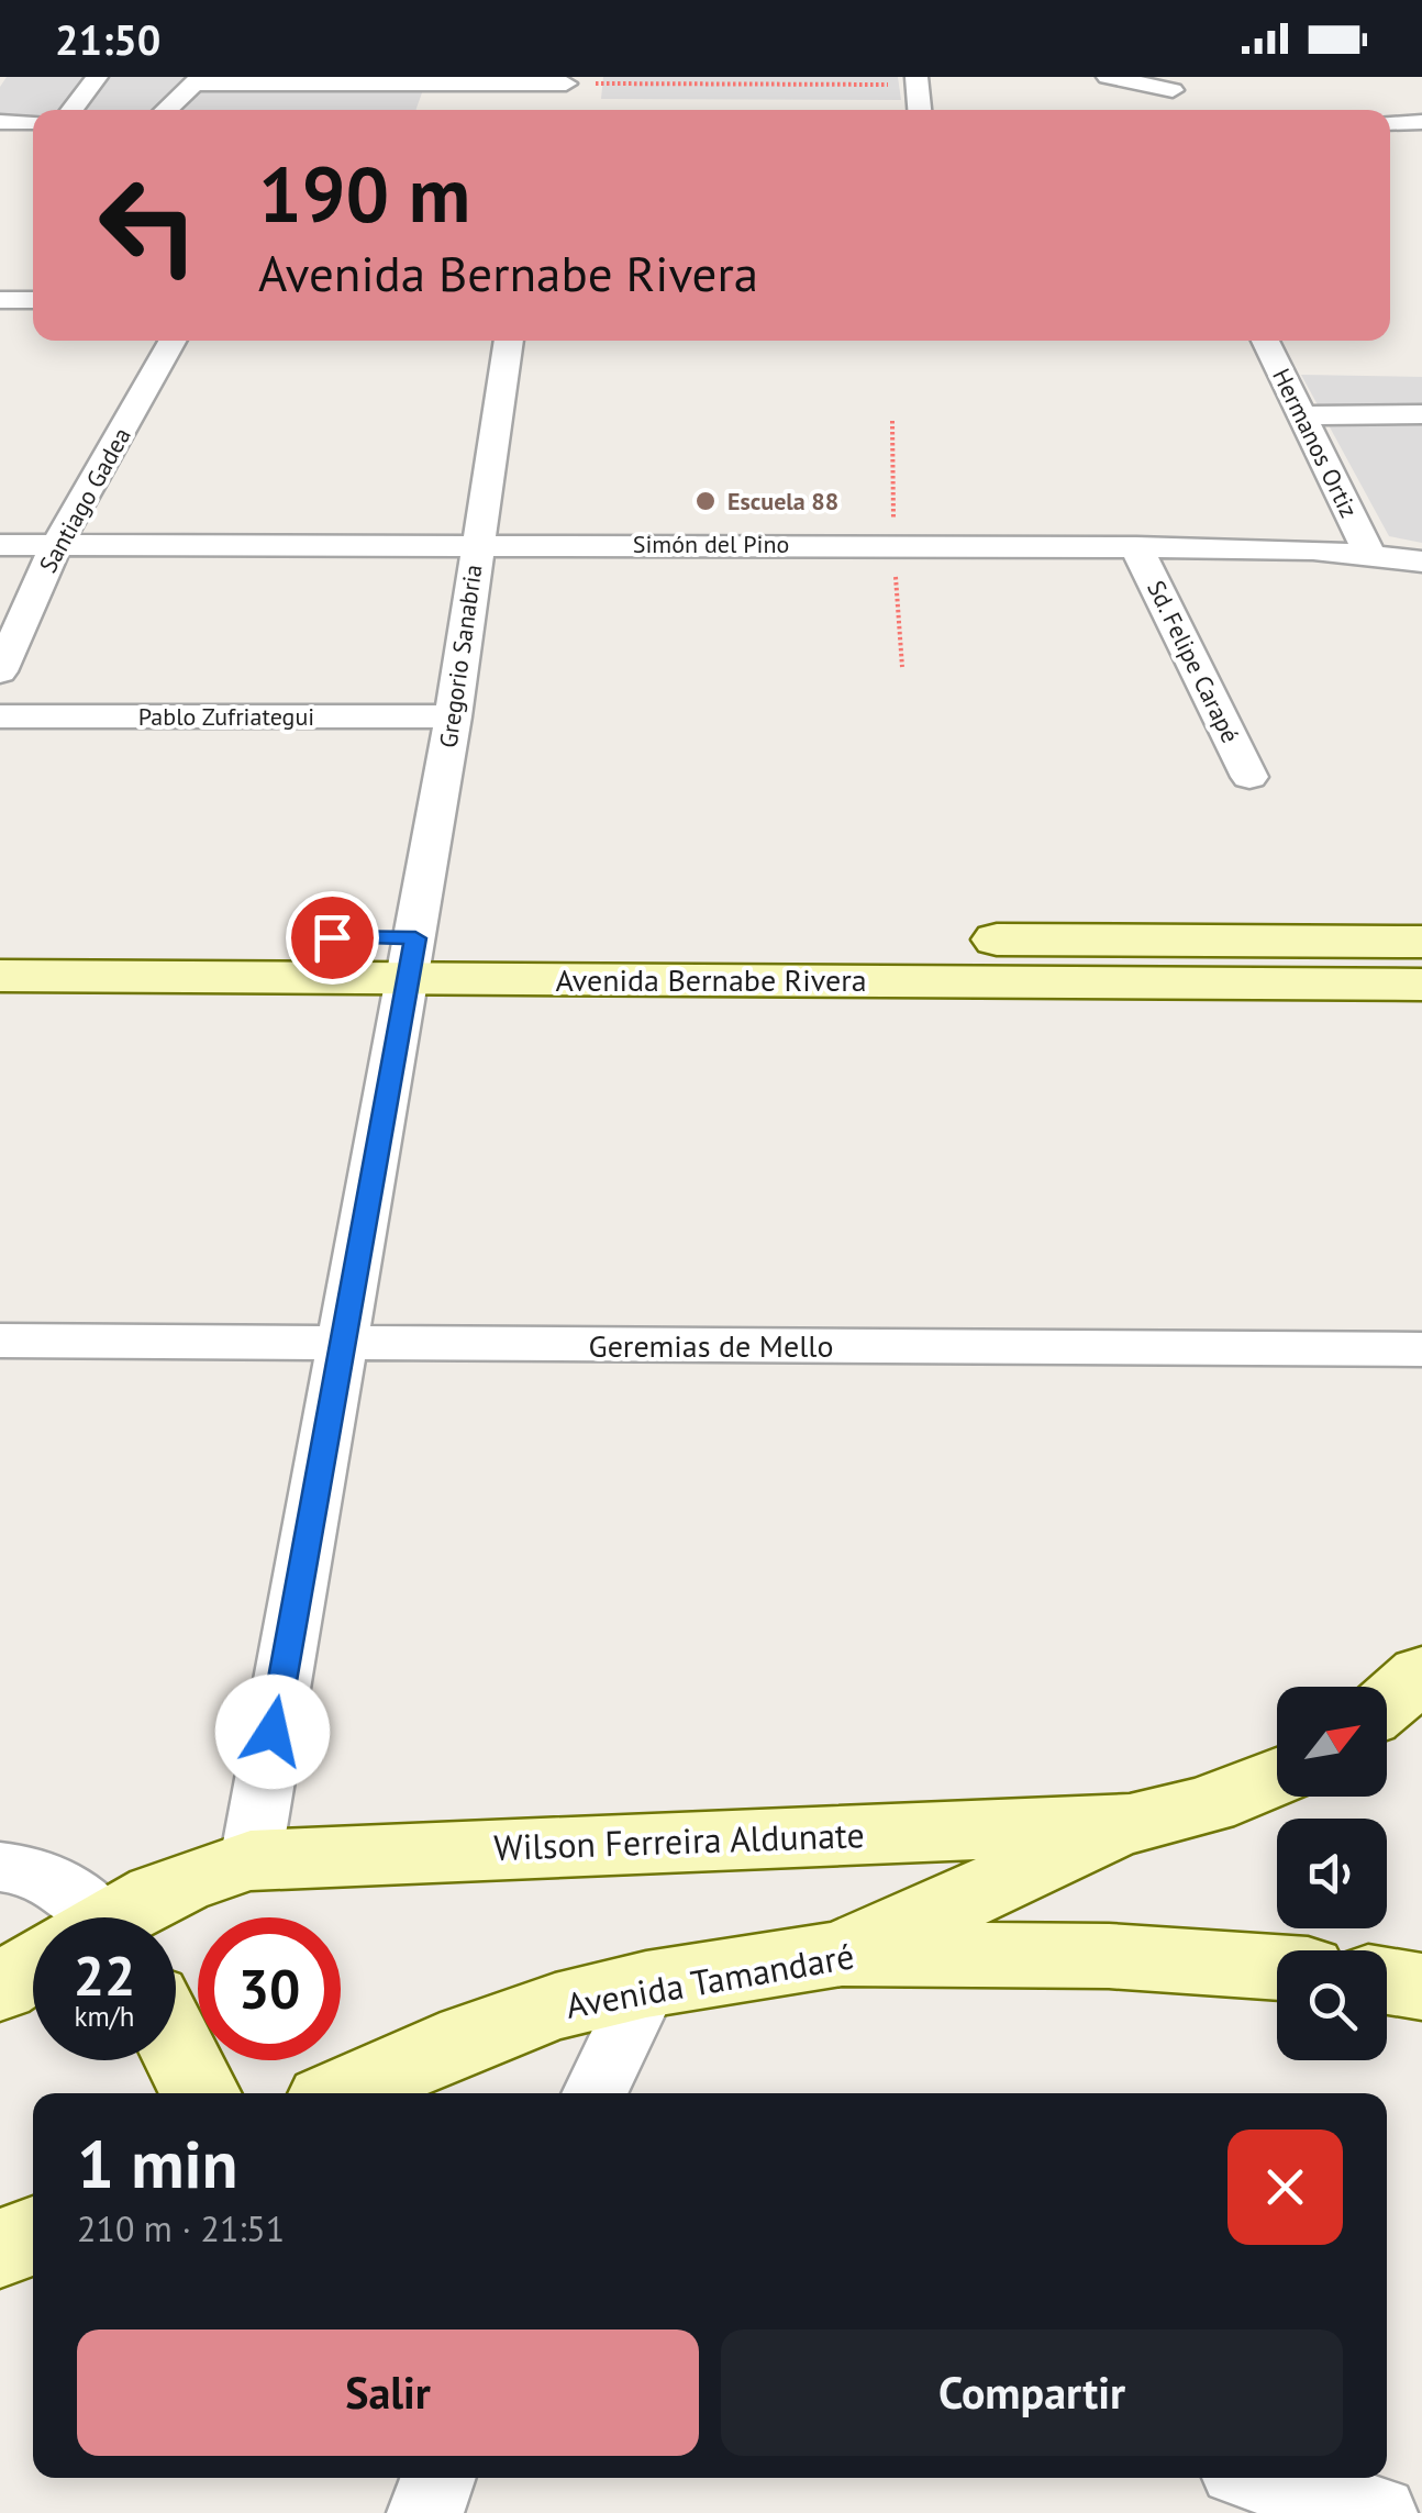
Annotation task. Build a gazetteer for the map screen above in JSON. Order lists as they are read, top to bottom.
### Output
{
  "streets": {
    "street": [
      "Hermanos Ortiz",
      "Santiago Gadea",
      "Simón del Pino",
      "Gregorio Sanabria",
      "Sd. Felipe Carapé",
      "Pablo Zufriategui",
      "Avenida Bernabe Rivera",
      "Geremias de Mello",
      "Wilson Ferreira Aldunate",
      "Avenida Tamandaré"
    ]
  },
  "crossings": [
    ["Hermanos Ortiz", "Simón del Pino"],
    ["Santiago Gadea", "Simón del Pino"],
    ["Simón del Pino", "Gregorio Sanabria"],
    ["Simón del Pino", "Sd. Felipe Carapé"],
    ["Gregorio Sanabria", "Pablo Zufriategui"],
    ["Gregorio Sanabria", "Avenida Bernabe Rivera"],
    ["Gregorio Sanabria", "Geremias de Mello"],
    ["Gregorio Sanabria", "Wilson Ferreira Aldunate"]
  ],
  "places": ["Escuela 88"],
  "north": "top right",
  "page": {
    "status": "21:50",
    "turn": ["190 m", "Avenida Bernabe Rivera"],
    "speed": "22 km/h",
    "limit": "30",
    "heading": ["1 min", "210 m · 21:51"],
    "buttons": ["Salir", "Compartir"]
  }
}
